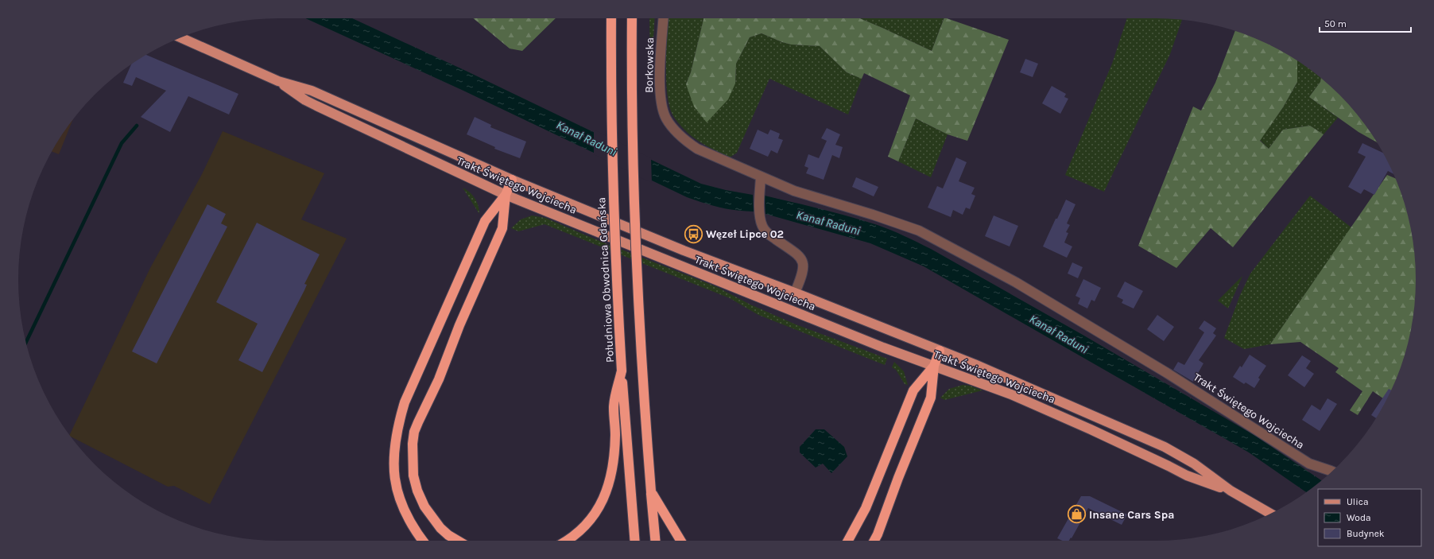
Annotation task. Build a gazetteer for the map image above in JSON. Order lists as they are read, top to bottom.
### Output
{
  "streets": {
    "highway": ["Południowa Obwodnica Gdańska"],
    "main road": ["Trakt Świętego Wojciecha"],
    "street": ["Borkowska"]
  },
  "crossings": [
    ["Borkowska", "Trakt Świętego Wojciecha"]
  ],
  "water": ["Kanał Raduni"],
  "places": {
    "bus stop": ["Węzeł Lipce 02"],
    "shop": ["Insane Cars Spa"]
  },
  "legend": ["Ulica", "Woda", "Budynek"],
  "scale_bar": "50 m"
}
